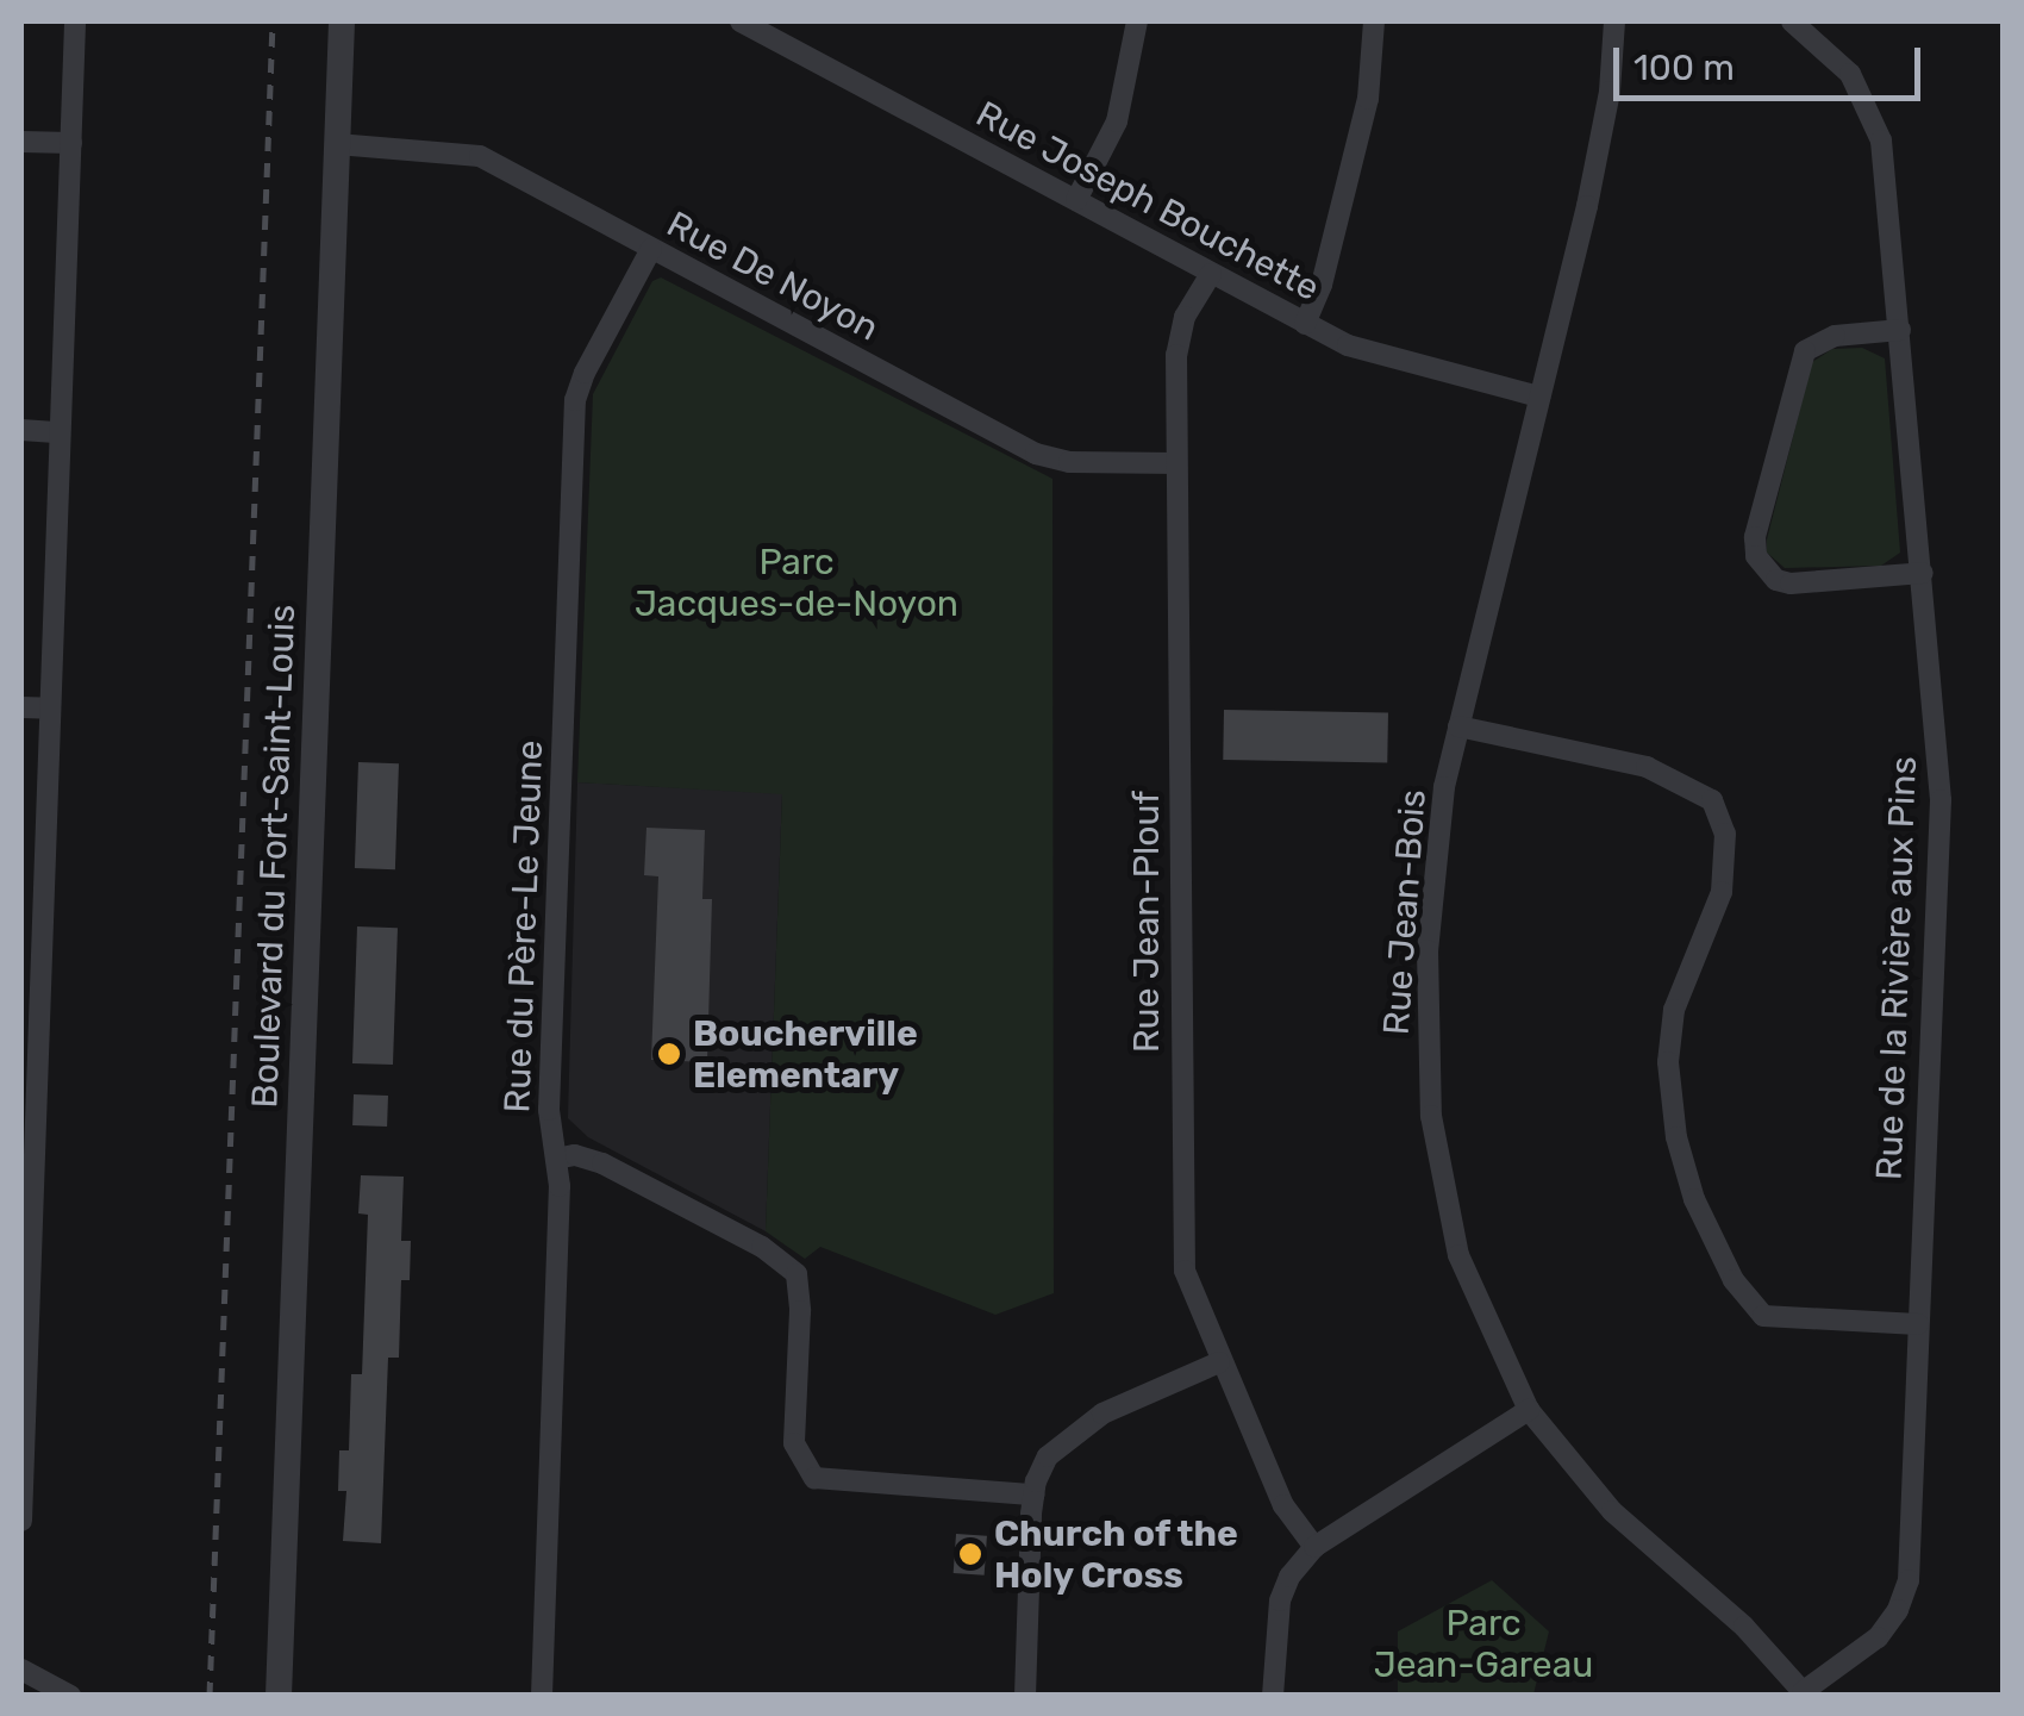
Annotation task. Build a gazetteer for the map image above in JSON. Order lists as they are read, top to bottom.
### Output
{
  "streets": {
    "street": [
      "Rue Joseph Bouchette",
      "Rue De Noyon",
      "Boulevard du Fort-Saint-Louis",
      "Rue Jean-Bois",
      "Rue Jean-Plouf",
      "Rue du Père-Le Jeune",
      "Rue de la Rivière aux Pins"
    ]
  },
  "crossings": [
    ["Rue Joseph Bouchette", "Rue Jean-Bois"],
    ["Rue Joseph Bouchette", "Rue Jean-Plouf"],
    ["Rue De Noyon", "Boulevard du Fort-Saint-Louis"],
    ["Rue De Noyon", "Rue Jean-Plouf"],
    ["Rue De Noyon", "Rue du Père-Le Jeune"],
    ["Rue Jean-Bois", "Rue de la Rivière aux Pins"]
  ],
  "parks": ["Parc Jacques-de-Noyon", "Parc Jean-Gareau"],
  "places": ["Boucherville Elementary", "Church of the Holy Cross"],
  "scale_bar": "100 m"
}
